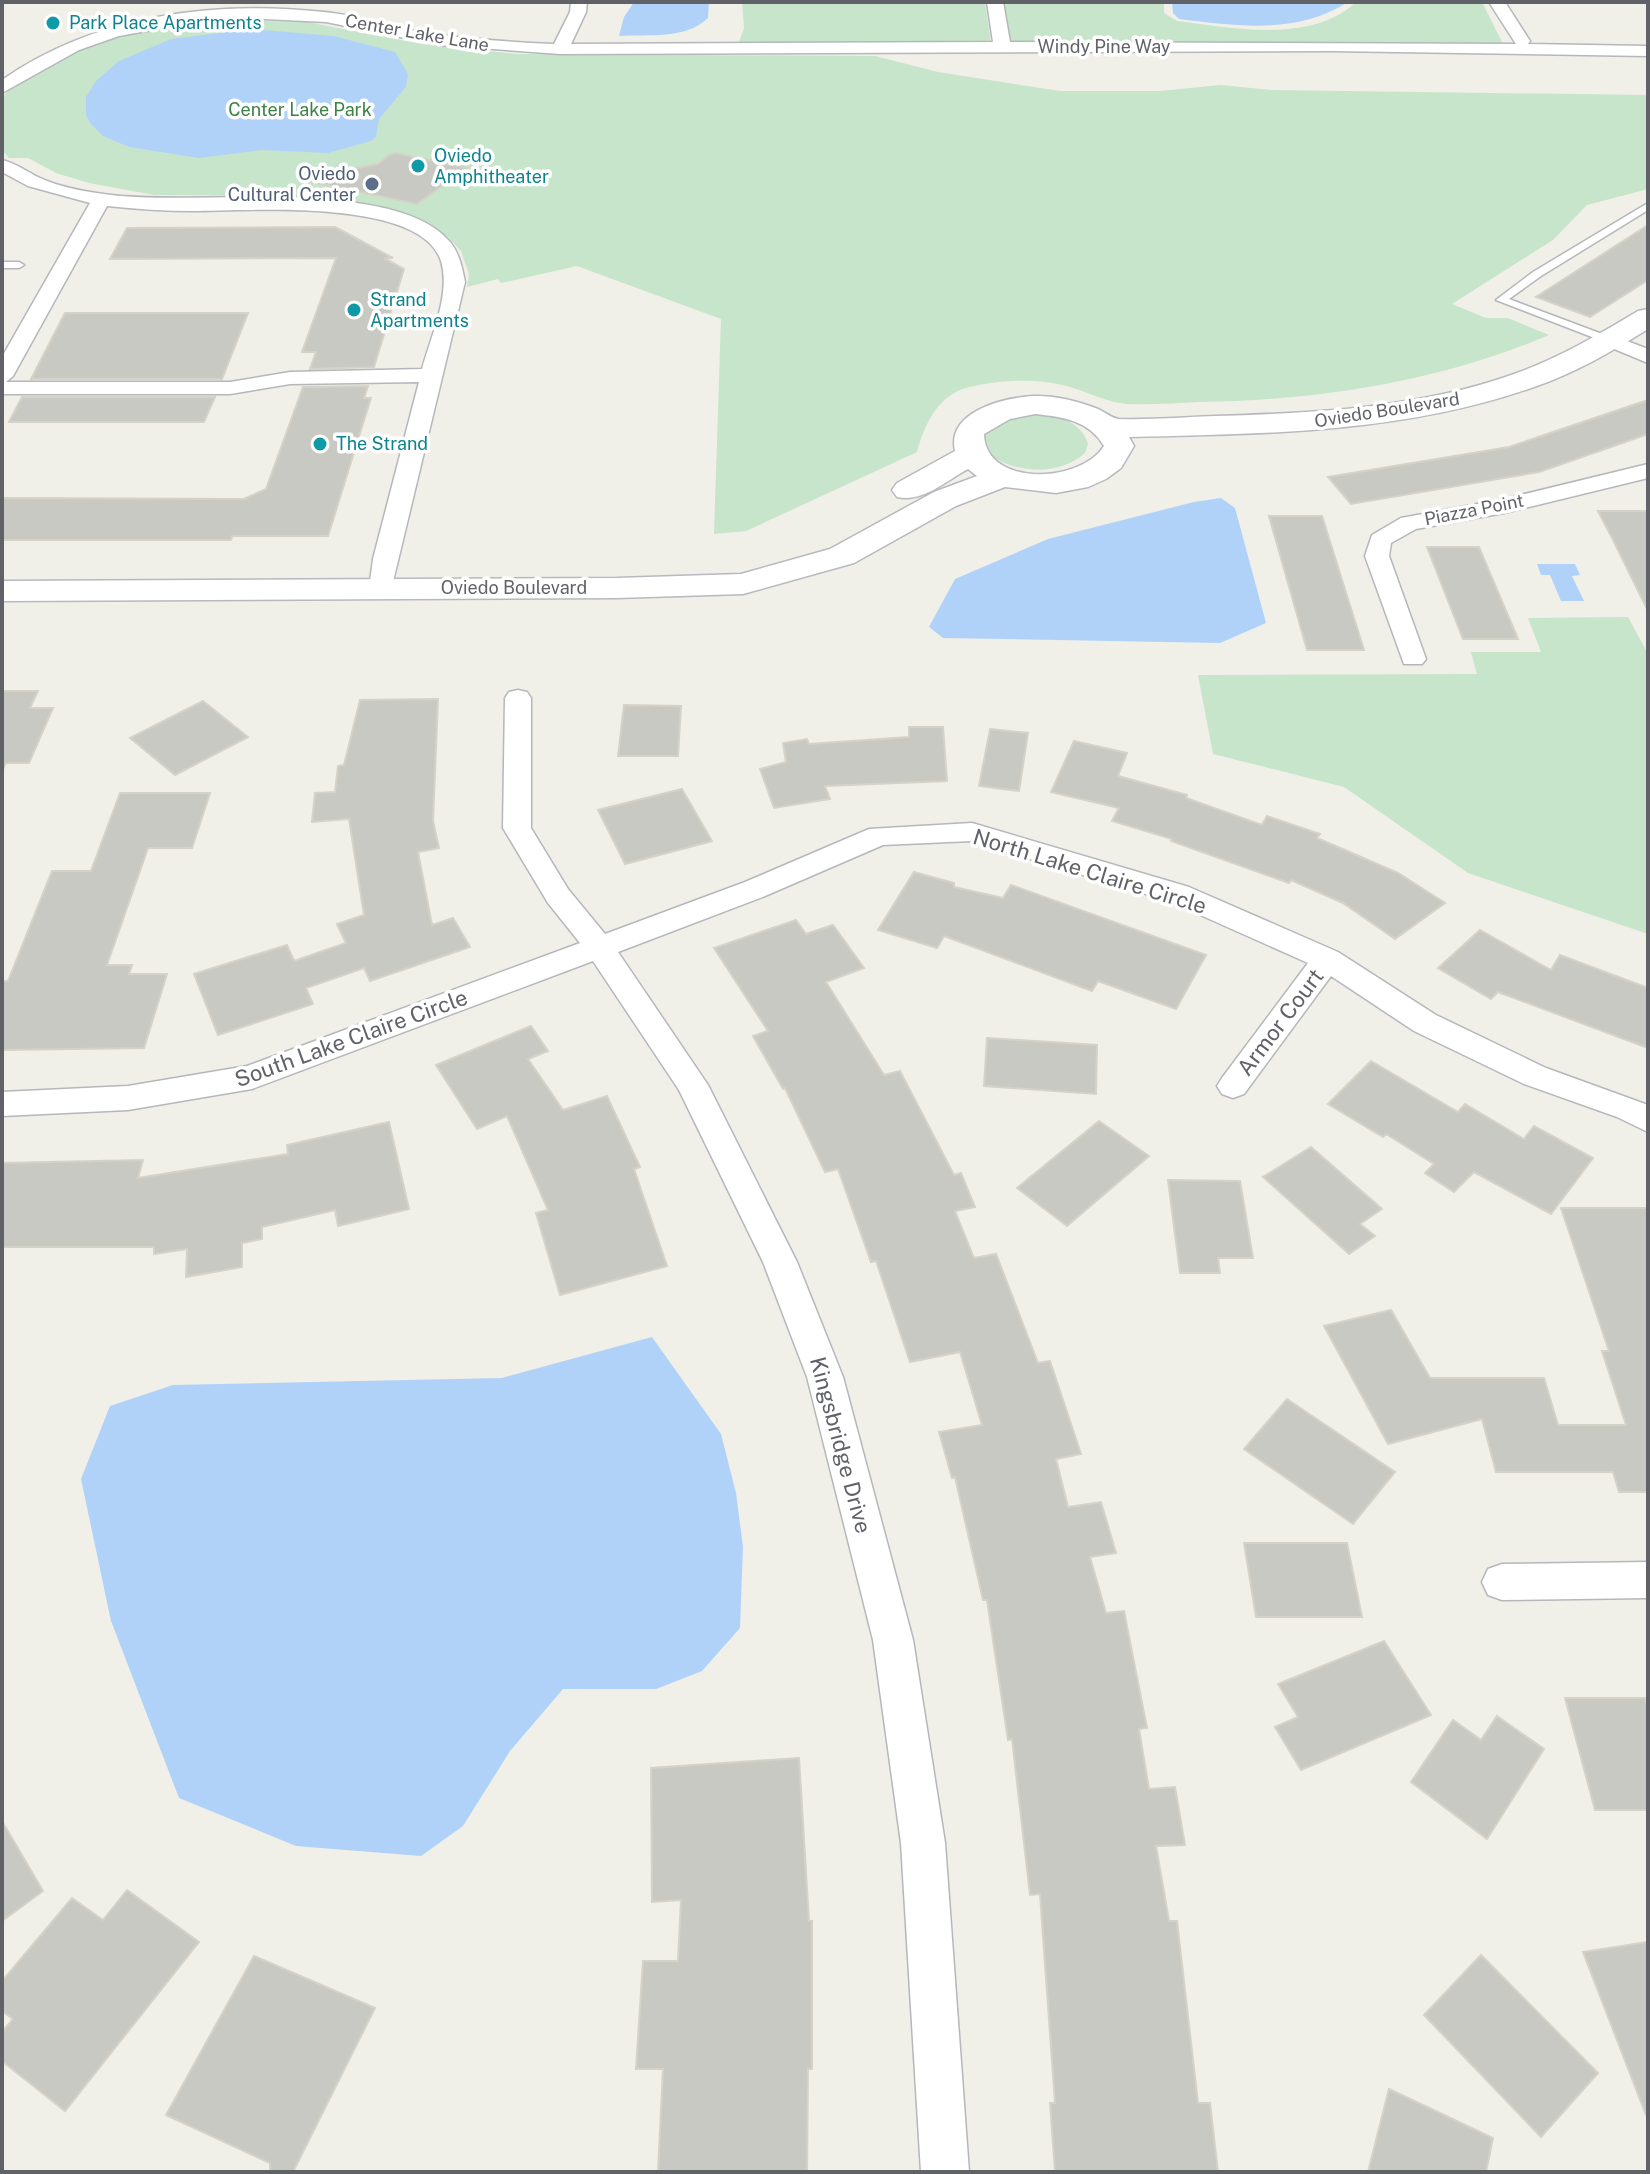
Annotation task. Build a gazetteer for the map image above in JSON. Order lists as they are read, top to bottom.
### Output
{
  "streets": {
    "street": [
      "Center Lake Lane",
      "Windy Pine Way",
      "Oviedo Boulevard",
      "Piazza Point",
      "North Lake Claire Circle",
      "Armor Court",
      "South Lake Claire Circle",
      "Kingsbridge Drive"
    ]
  },
  "crossings": [
    ["Center Lake Lane", "Windy Pine Way"],
    ["North Lake Claire Circle", "Armor Court"],
    ["North Lake Claire Circle", "South Lake Claire Circle"],
    ["North Lake Claire Circle", "Kingsbridge Drive"],
    ["South Lake Claire Circle", "Kingsbridge Drive"]
  ],
  "parks": ["Center Lake Park"],
  "places": [
    "Park Place Apartments",
    "Oviedo Amphitheater",
    "Oviedo Cultural Center",
    "Strand Apartments",
    "The Strand"
  ]
}
